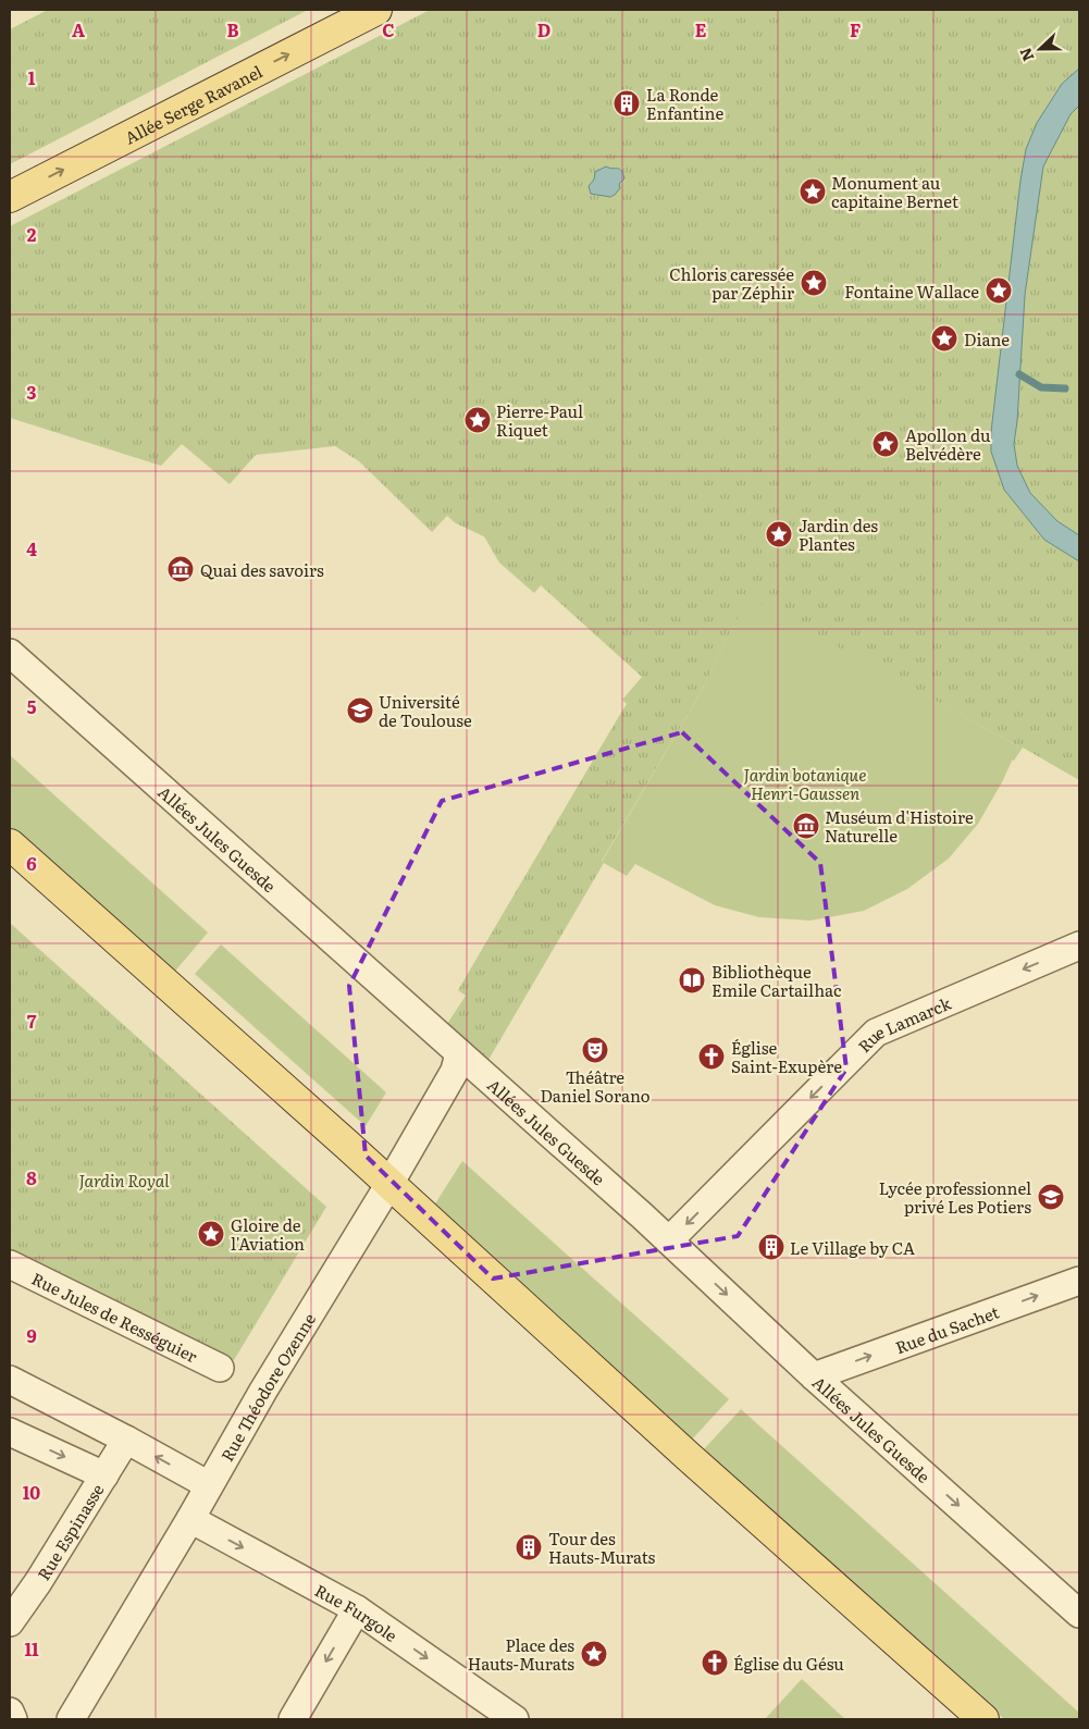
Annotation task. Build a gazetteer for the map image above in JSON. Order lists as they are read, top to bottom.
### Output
{
  "streets": {
    "main road": ["Allée Serge Ravanel"],
    "street": [
      "Allées Jules Guesde",
      "Rue Lamarck",
      "Rue Jules de Rességuier",
      "Rue du Sachet",
      "Rue Théodore Ozenne",
      "Rue Espinasse",
      "Rue Furgole"
    ]
  },
  "crossings": [
    ["Allées Jules Guesde", "Rue Lamarck"],
    ["Allées Jules Guesde", "Rue du Sachet"],
    ["Allées Jules Guesde", "Rue Théodore Ozenne"],
    ["Rue Théodore Ozenne", "Rue Furgole"]
  ],
  "one_way": [
    "Allée Serge Ravanel",
    "Allées Jules Guesde",
    "Rue Lamarck",
    "Rue du Sachet",
    "Rue Furgole"
  ],
  "parks": ["Jardin botanique Henri-Gaussen", "Jardin Royal"],
  "places": {
    "building": ["La Ronde Enfantine", "Le Village by CA", "Tour des Hauts-Murats"],
    "place": [
      "Monument au capitaine Bernet",
      "Chloris caressée par Zéphir",
      "Fontaine Wallace",
      "Diane",
      "Pierre-Paul Riquet",
      "Apollon du Belvédère",
      "Jardin des Plantes",
      "Gloire de l'Aviation",
      "Place des Hauts-Murats"
    ],
    "museum": ["Quai des savoirs", "Muséum d'Histoire Naturelle"],
    "school or university": ["Université de Toulouse", "Lycée professionnel privé Les Potiers"],
    "library": ["Bibliothèque Emile Cartailhac"],
    "theatre": ["Théâtre Daniel Sorano"],
    "church": ["Église Saint-Exupère", "Église du Gésu"]
  },
  "north": "left",
  "grid": {
    "columns": [
      "A",
      "B",
      "C",
      "D",
      "E",
      "F"
    ],
    "rows": [
      "1",
      "2",
      "3",
      "4",
      "5",
      "6",
      "7",
      "8",
      "9",
      "10",
      "11"
    ]
  }
}
